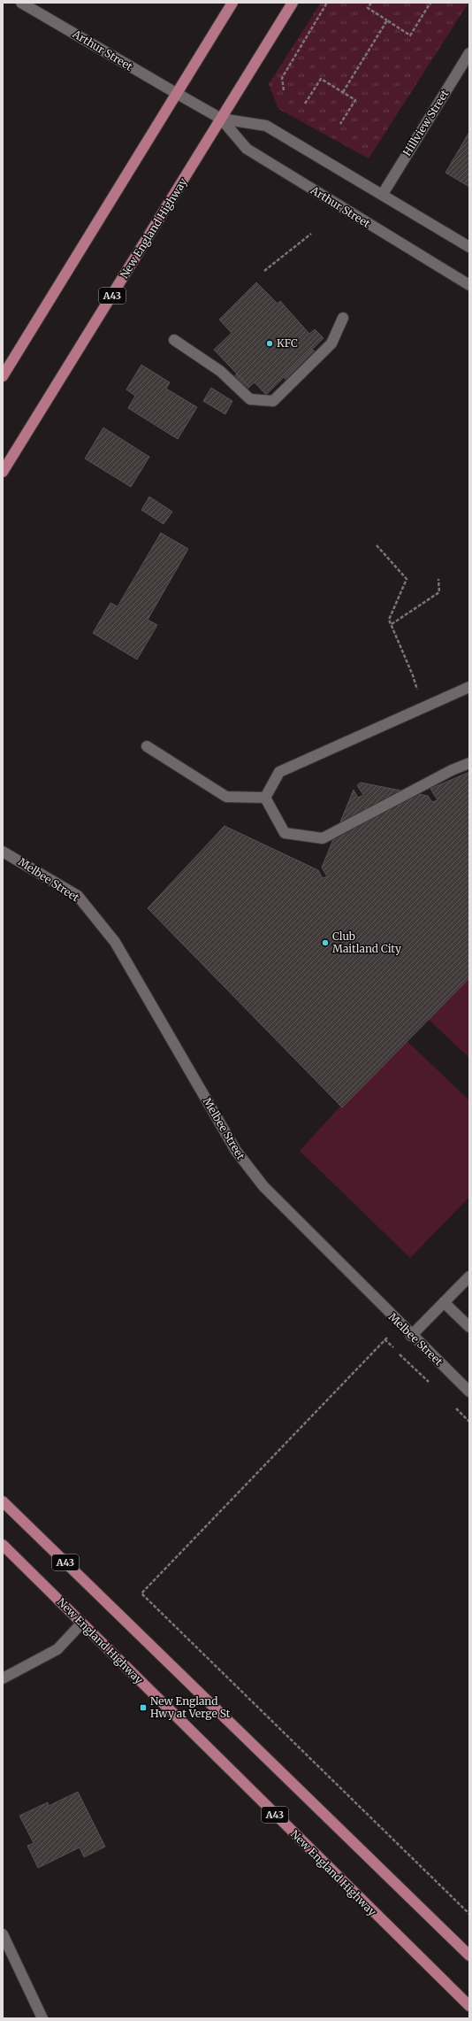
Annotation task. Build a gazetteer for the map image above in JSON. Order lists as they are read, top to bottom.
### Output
{
  "streets": {
    "highway": ["New England Highway", "A43"],
    "street": ["Arthur Street", "Hillview Street", "Melbee Street"]
  },
  "crossings": [
    ["Arthur Street", "Hillview Street"],
    ["Arthur Street", "New England Highway"]
  ],
  "places": {
    "other": ["KFC", "Club Maitland City"],
    "transit": ["New England Hwy at Verge St"]
  }
}
